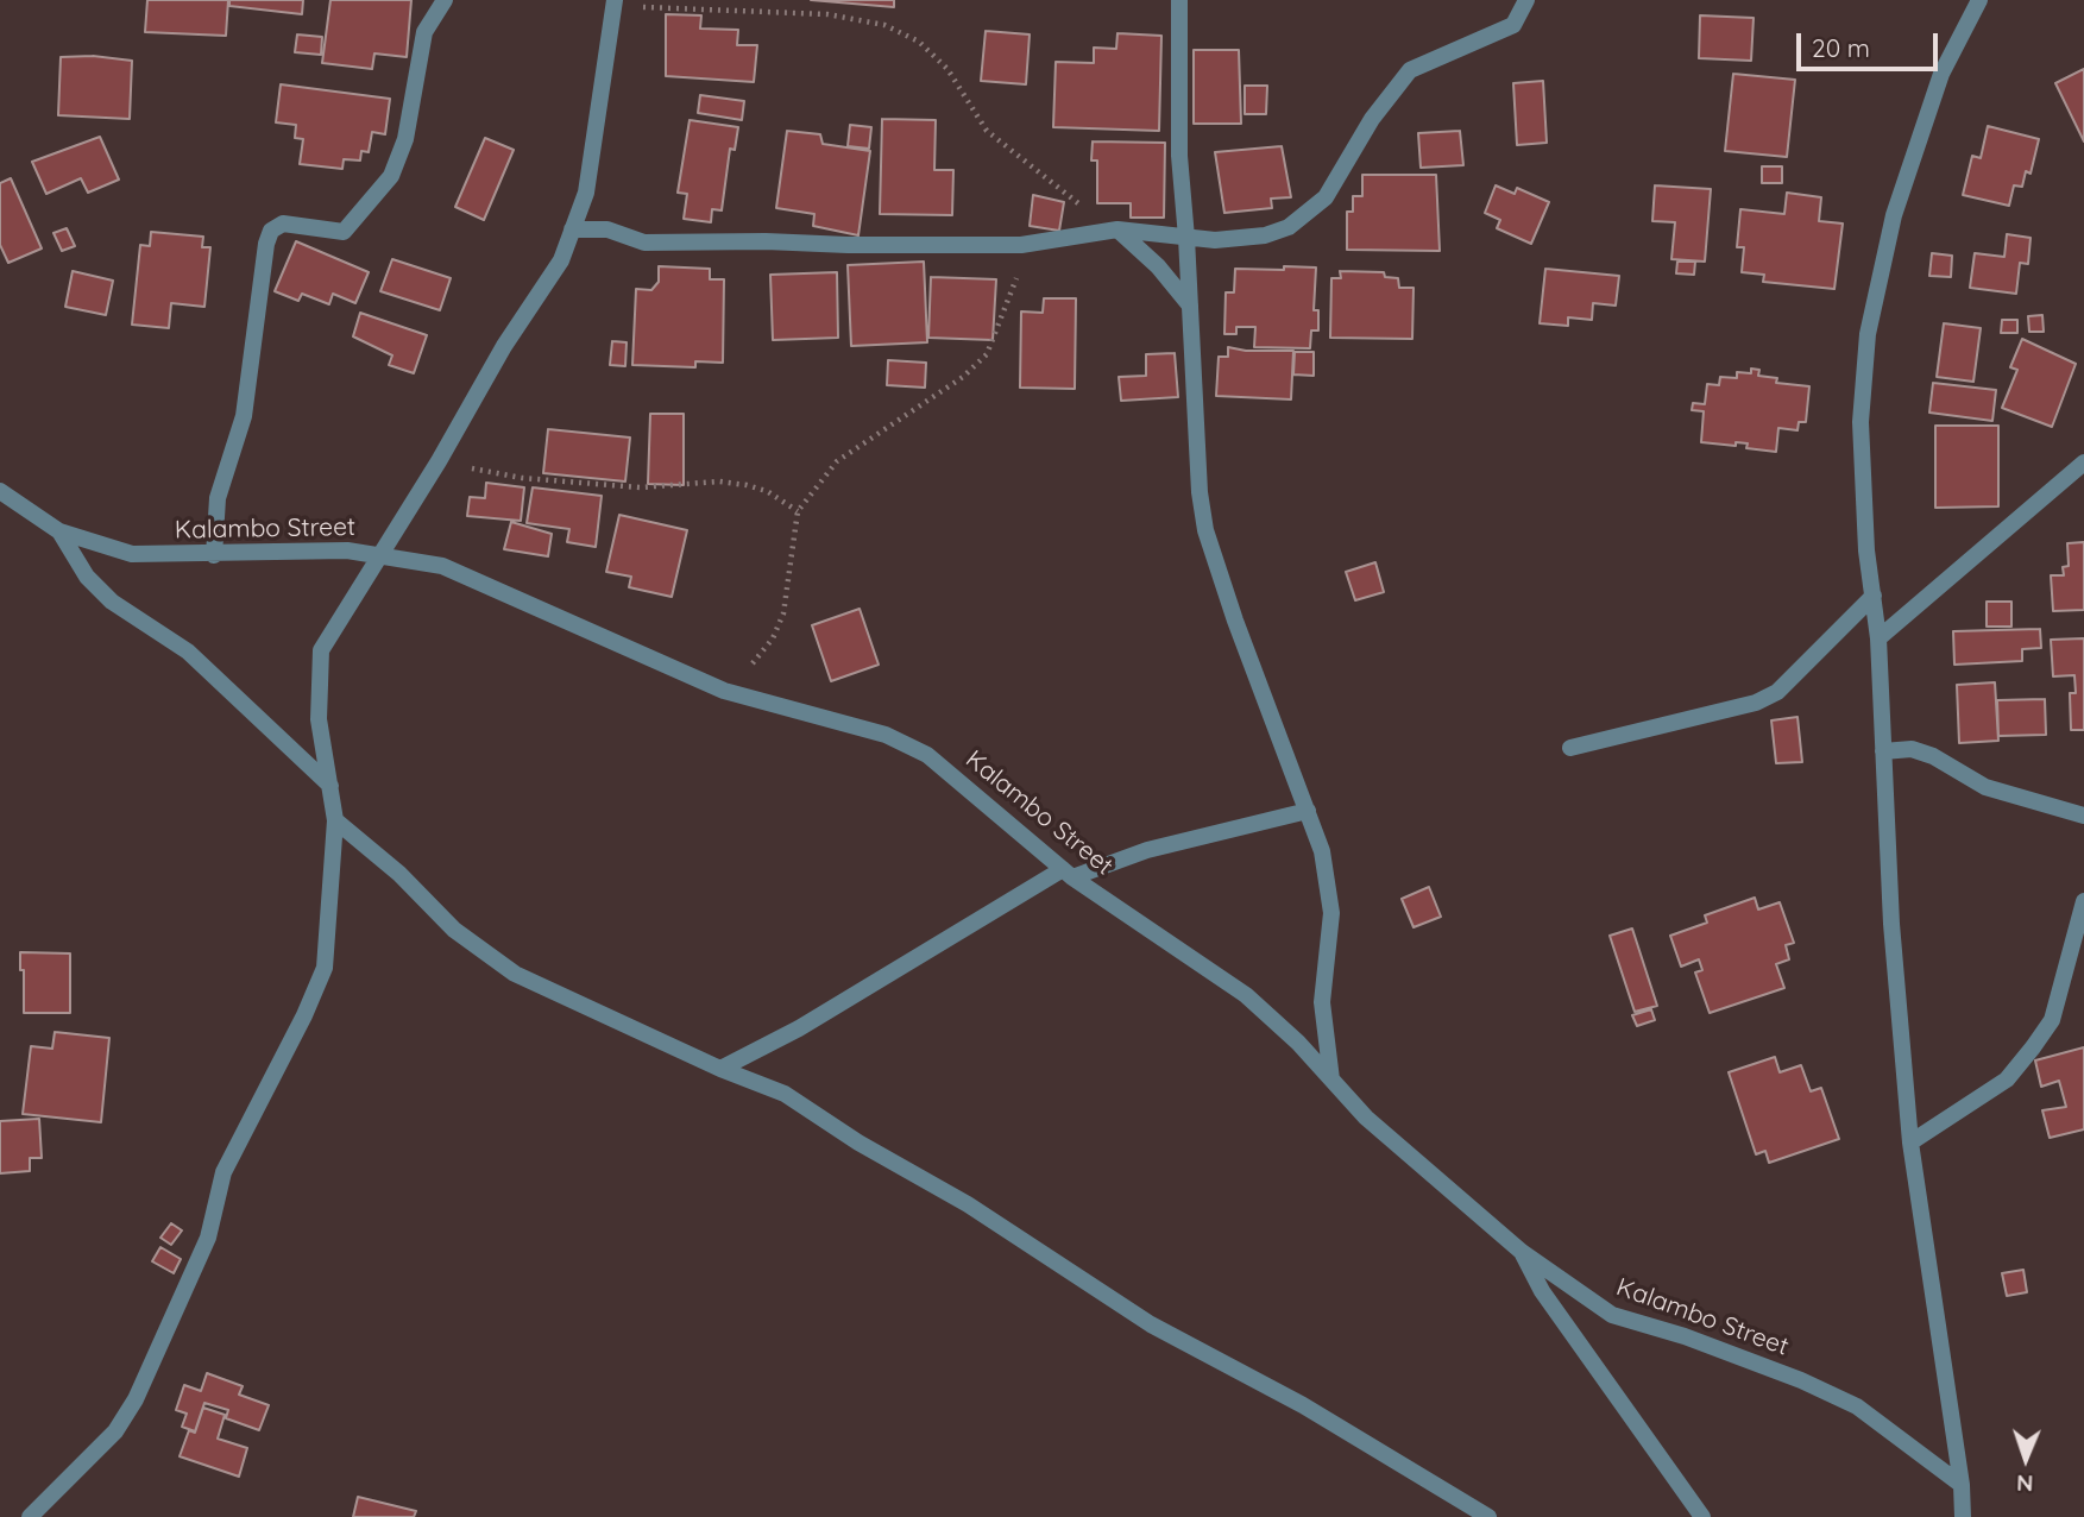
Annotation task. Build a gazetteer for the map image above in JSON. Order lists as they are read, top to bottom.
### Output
{
  "streets": {
    "street": ["Kalambo Street"]
  },
  "scale_bar": "20 m",
  "north": "bottom"
}
